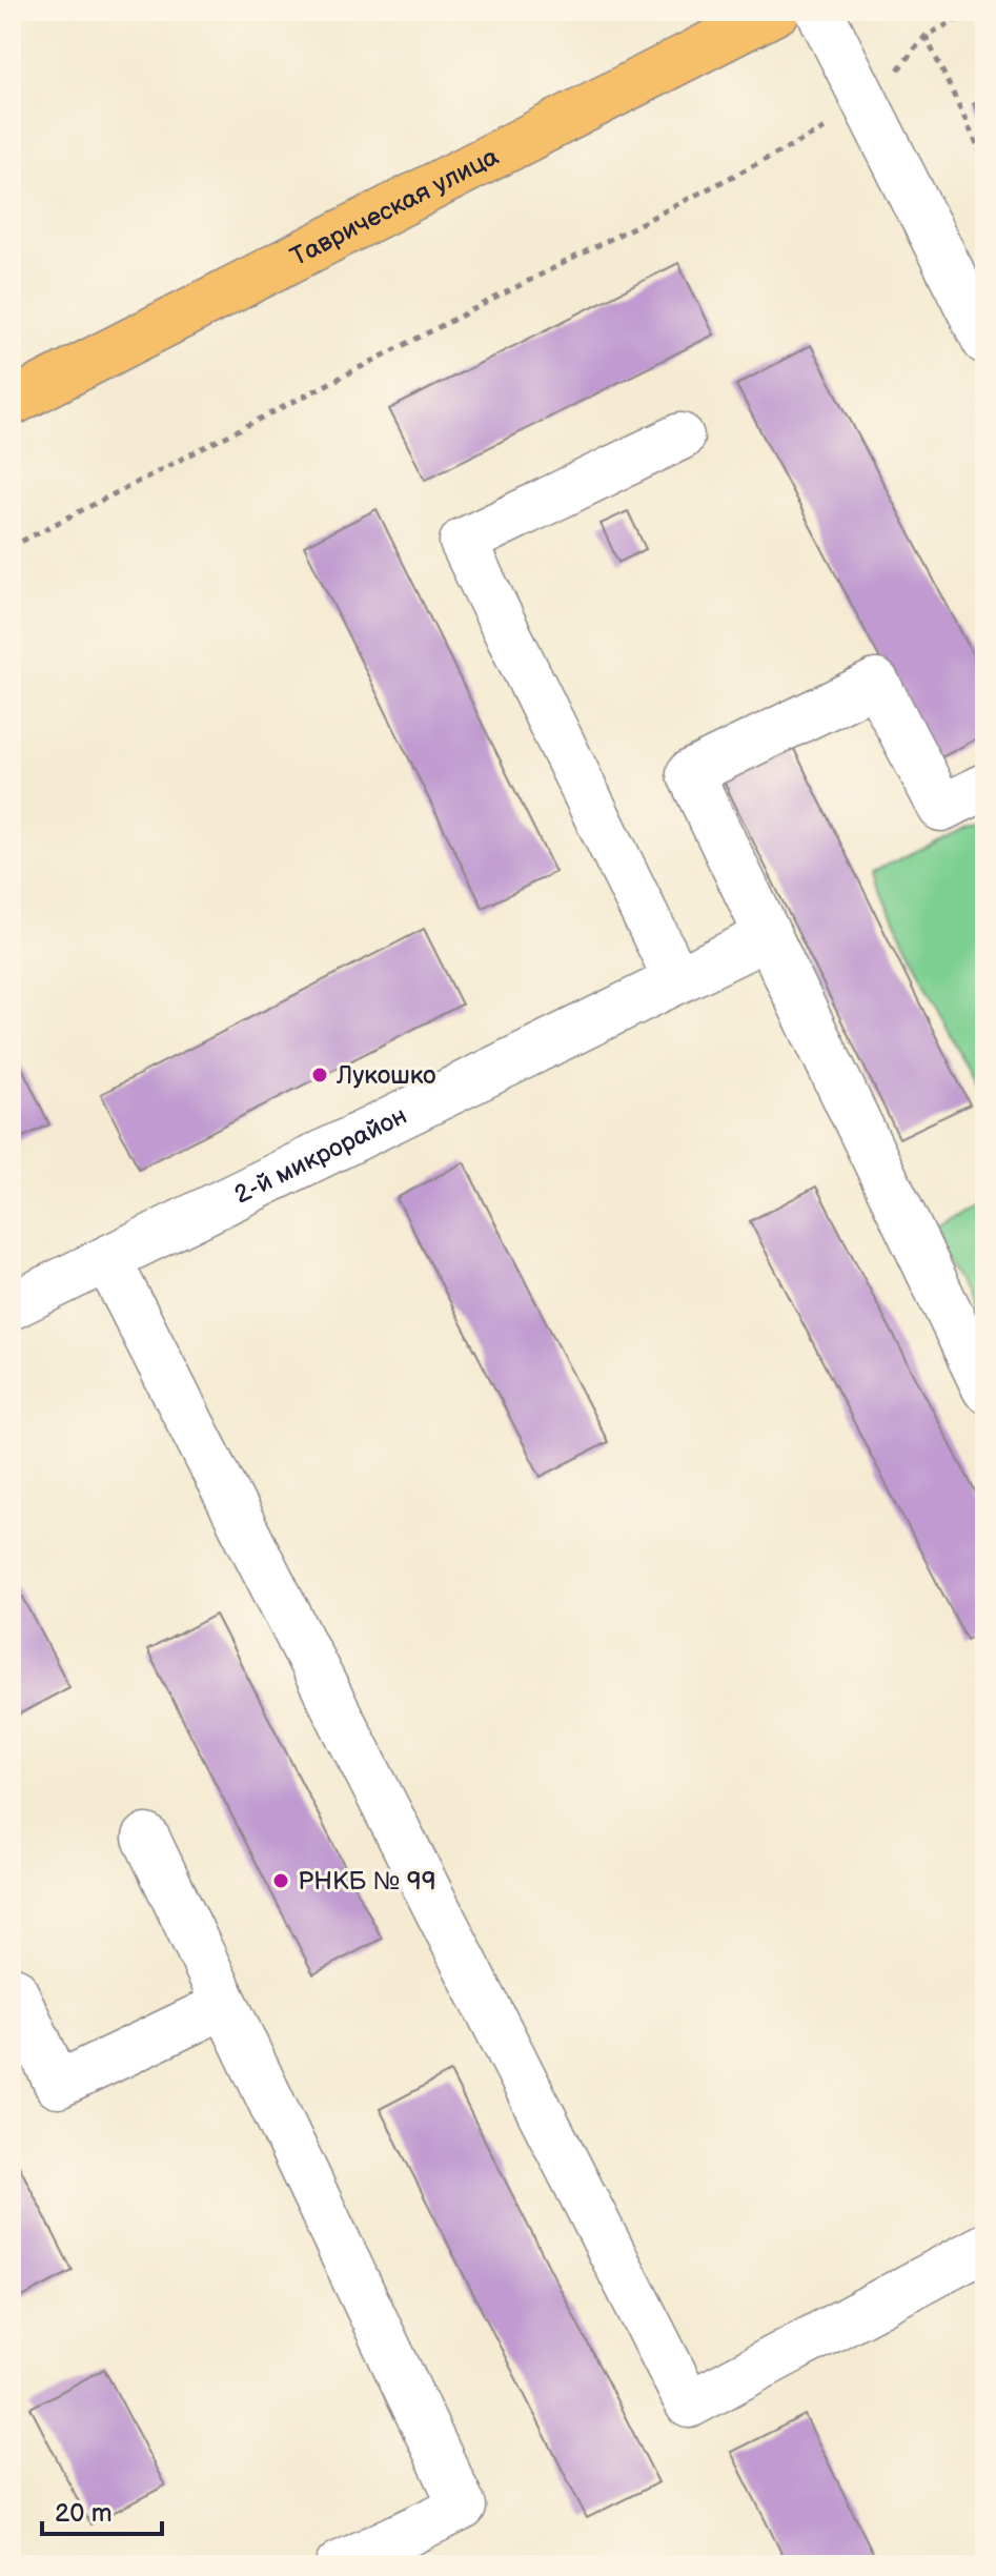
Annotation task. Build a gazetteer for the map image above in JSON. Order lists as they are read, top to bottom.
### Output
{
  "streets": {
    "highway": ["Таврическая улица"],
    "street": ["2-й микрорайон"]
  },
  "places": ["Лукошко", "РНКБ № 99"],
  "scale_bar": "20 m"
}
